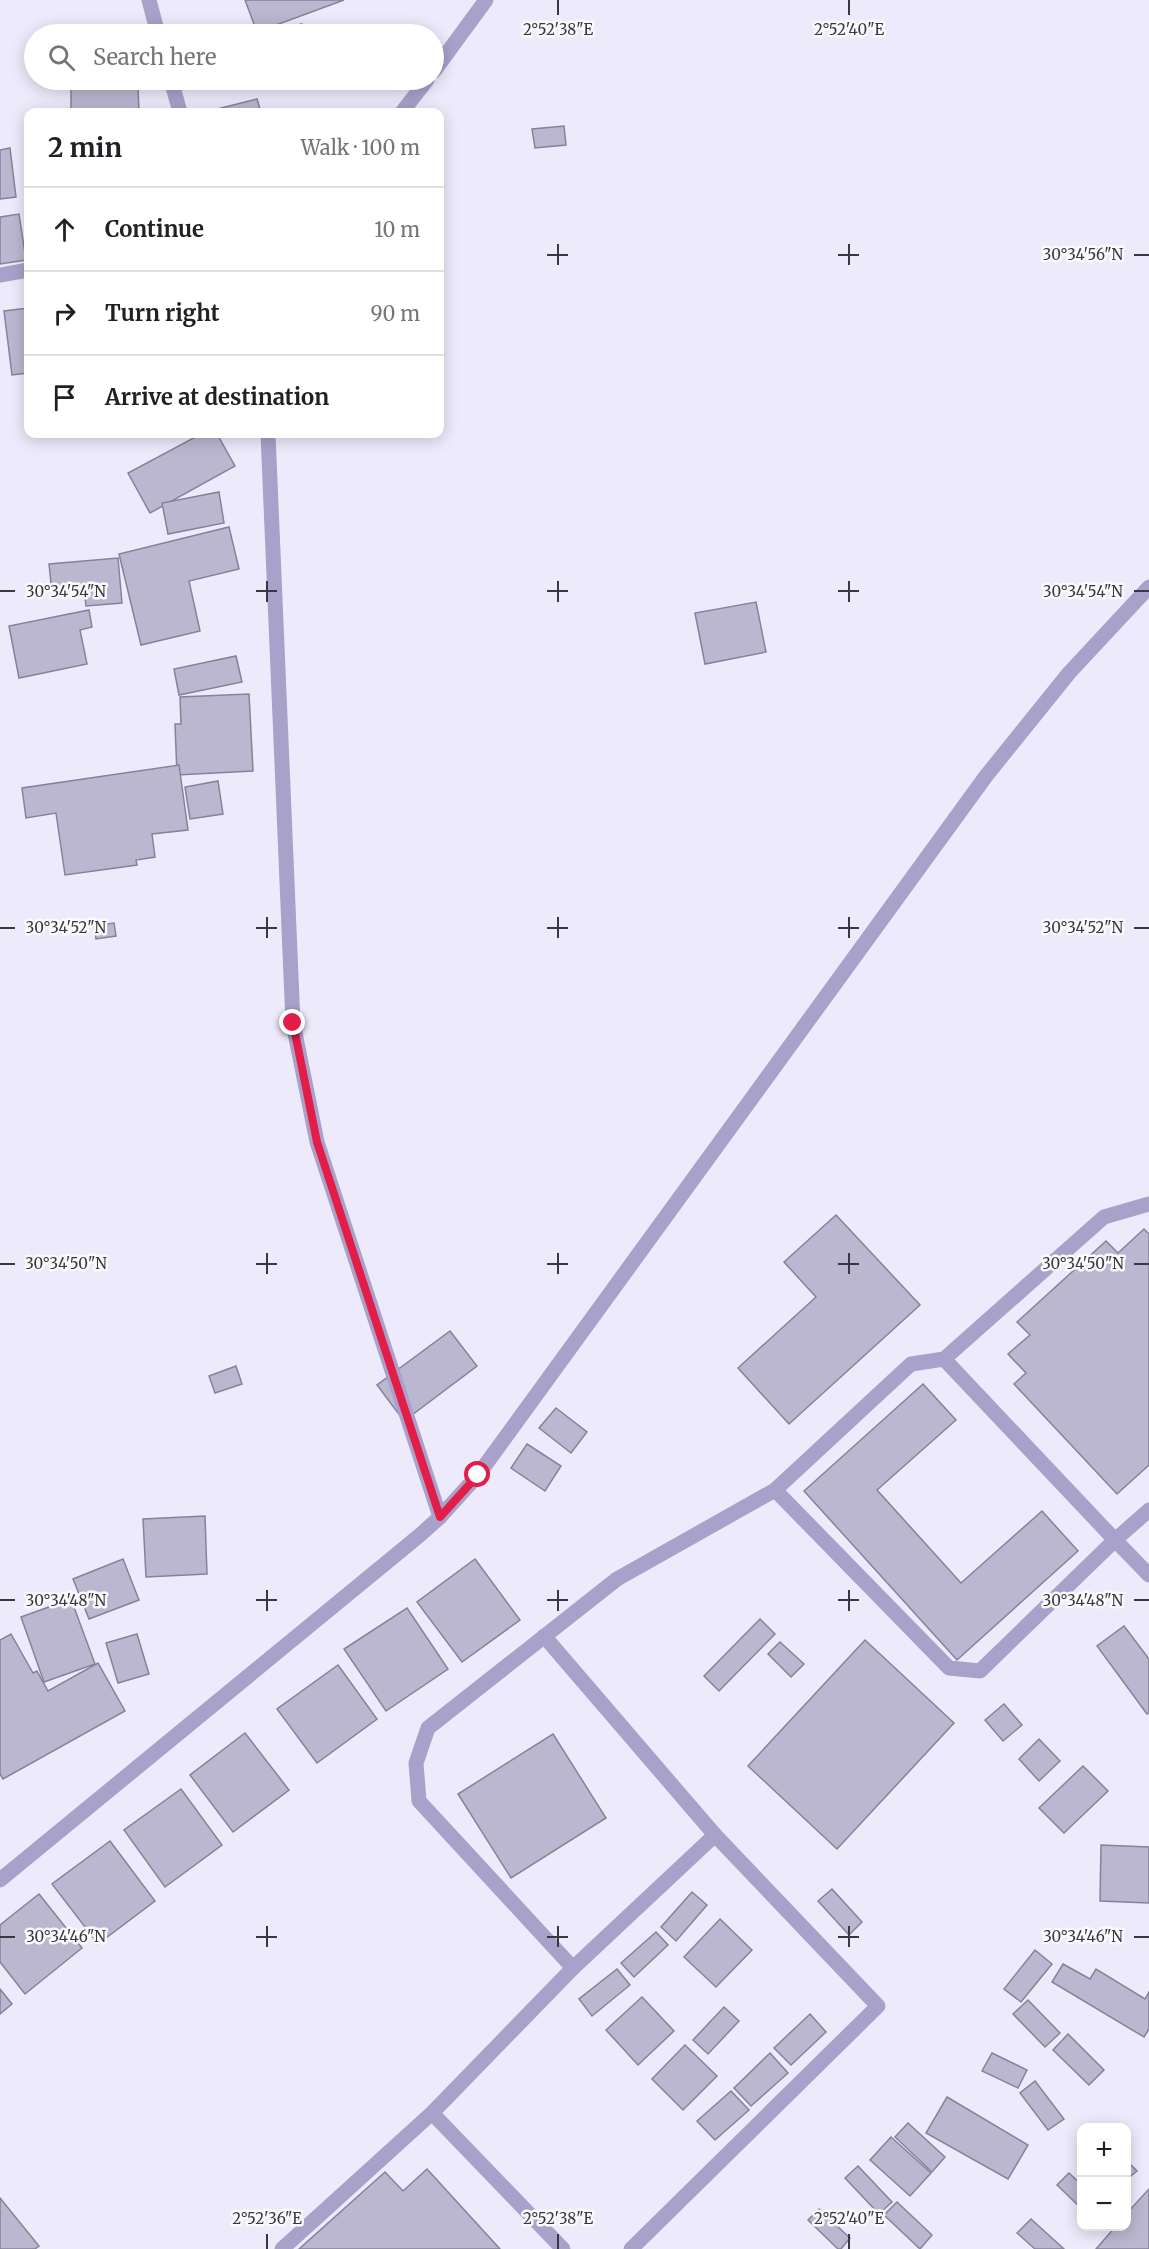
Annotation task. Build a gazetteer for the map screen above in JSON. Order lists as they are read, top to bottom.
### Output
{
  "page": {
    "search": "Search here",
    "heading": ["2 min", "Walk · 100 m"],
    "list": [
      ["Continue", "10 m"],
      ["Turn right", "90 m"],
      "Arrive at destination"
    ],
    "map_buttons": ["+", "−"]
  },
  "coordinates": [
    "2°52'38\"E",
    "2°52'40\"E",
    "30°34'56\"N",
    "30°34'54\"N",
    "30°34'52\"N",
    "30°34'50\"N",
    "30°34'48\"N",
    "30°34'46\"N",
    "2°52'36\"E"
  ]
}
